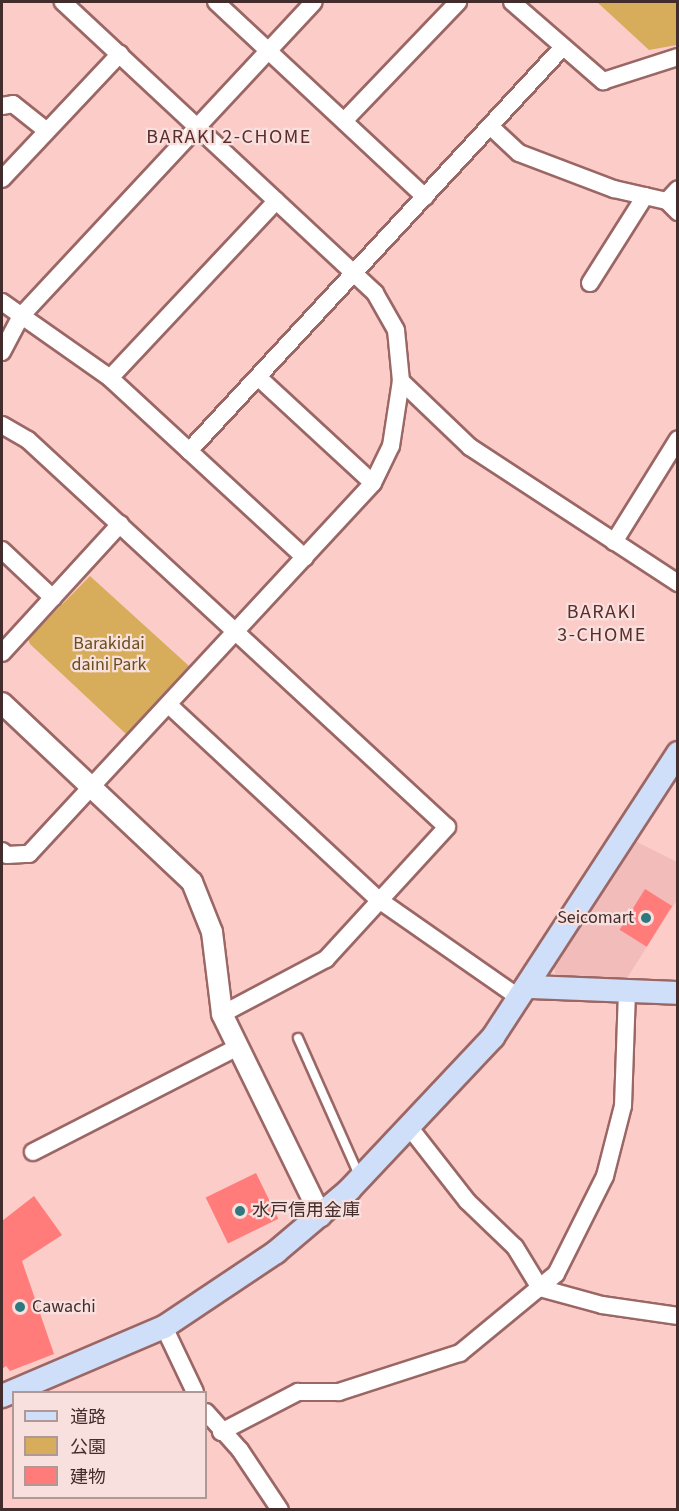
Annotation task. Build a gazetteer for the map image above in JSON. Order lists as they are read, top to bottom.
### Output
{
  "districts": ["BARAKI 2-CHOME", "BARAKI 3-CHOME"],
  "parks": ["Barakidai daini Park"],
  "places": ["Seicomart", "水戸信用金庫", "Cawachi"],
  "legend": ["道路", "公園", "建物"]
}
